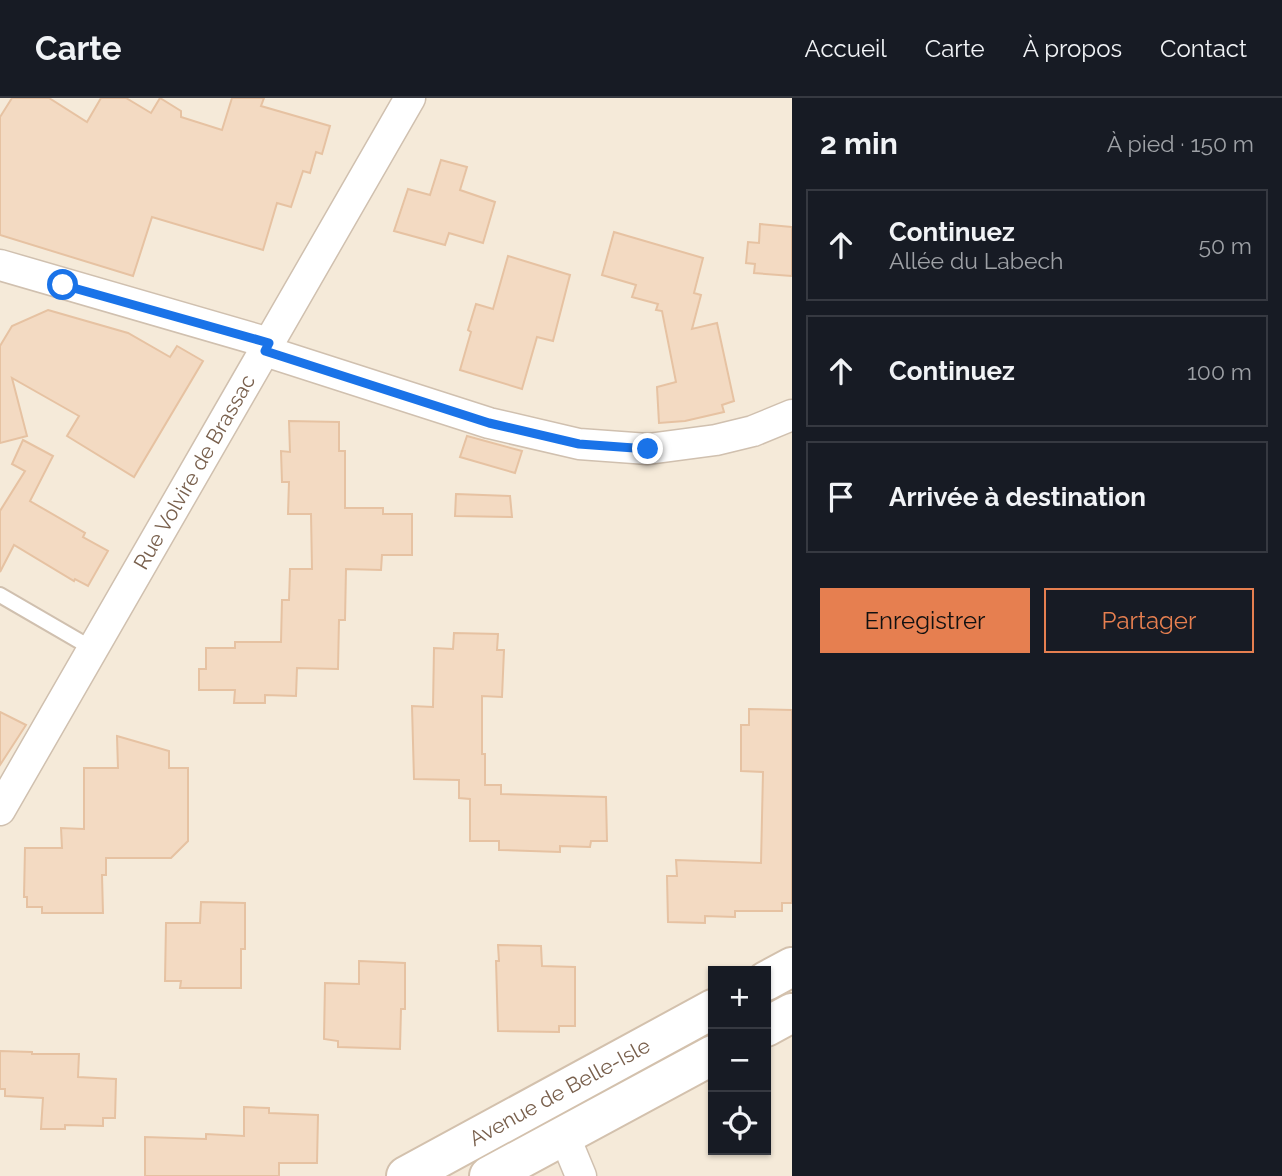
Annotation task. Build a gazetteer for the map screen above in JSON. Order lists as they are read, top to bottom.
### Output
{
  "streets": {
    "street": ["Rue Volvire de Brassac", "Avenue de Belle-Isle"]
  },
  "page": {
    "header": "Carte",
    "nav": [
      "Accueil",
      "Carte",
      "À propos",
      "Contact"
    ],
    "heading": ["2 min", "À pied · 150 m"],
    "list": [
      ["Continuez", "Allée du Labech", "50 m"],
      ["Continuez", "100 m"],
      "Arrivée à destination"
    ],
    "buttons": ["Enregistrer", "Partager"],
    "map_buttons": ["+", "−"]
  }
}
